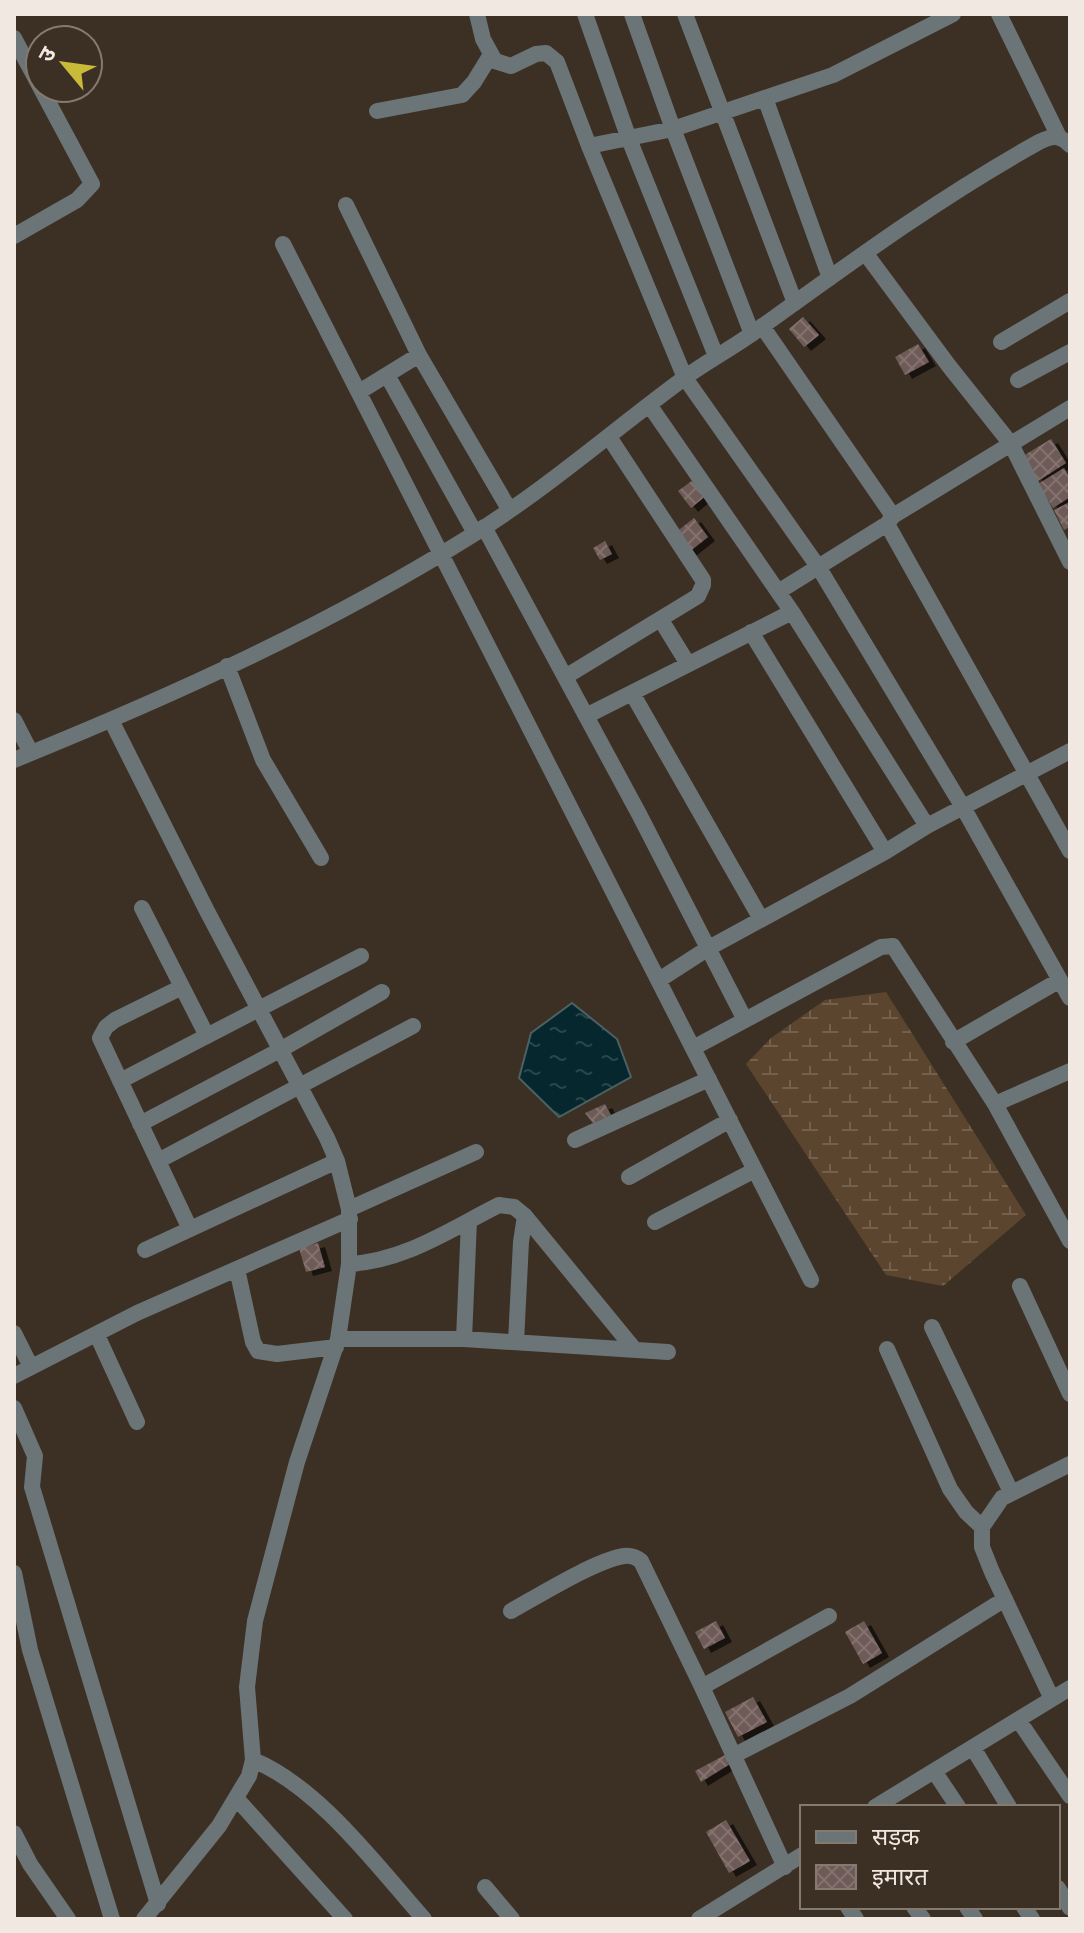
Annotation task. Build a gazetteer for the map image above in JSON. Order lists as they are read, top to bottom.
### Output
{
  "legend": ["सड़क", "इमारत"],
  "north": "top left"
}
